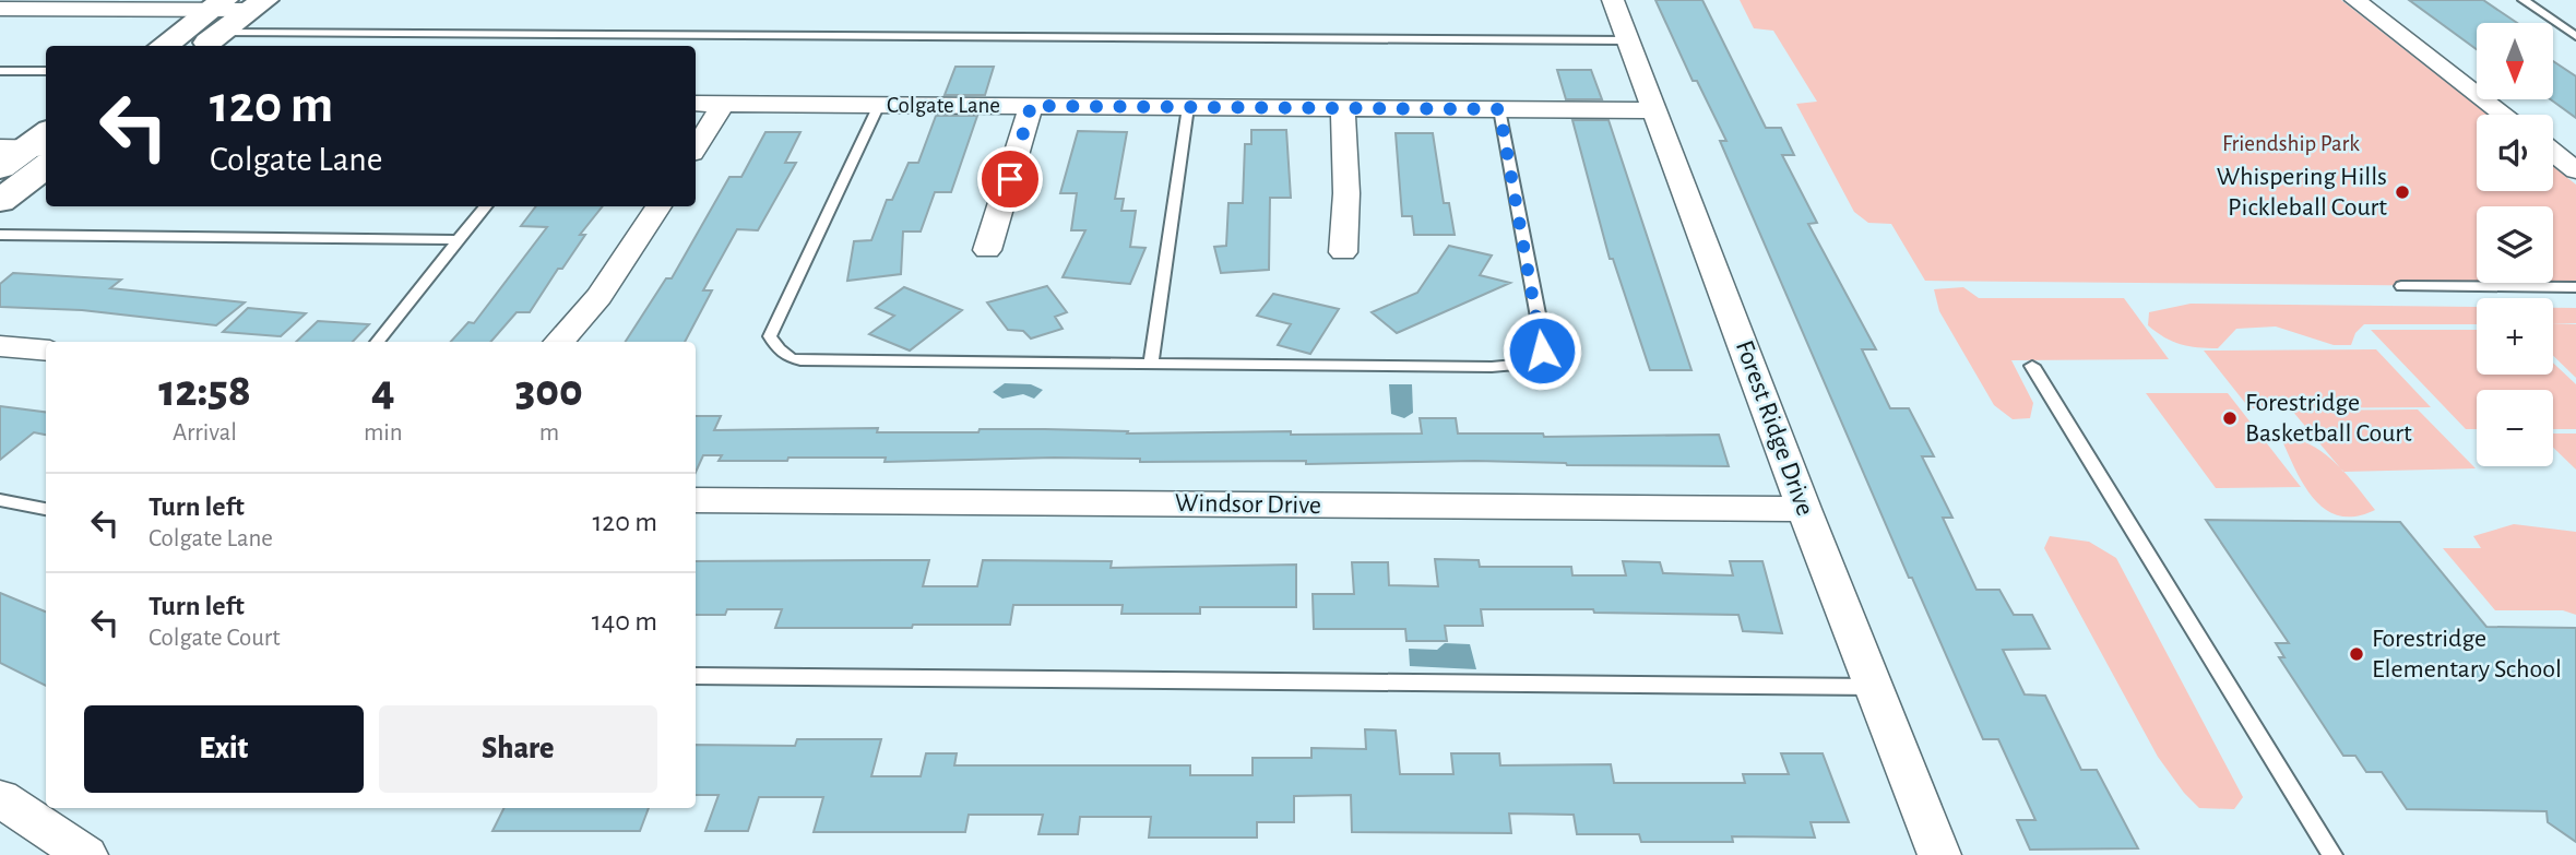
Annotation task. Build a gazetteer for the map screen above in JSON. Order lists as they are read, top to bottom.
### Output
{
  "streets": {
    "street": ["Colgate Lane", "Forest Ridge Drive", "Windsor Drive"]
  },
  "crossings": [
    ["Colgate Lane", "Forest Ridge Drive"],
    ["Forest Ridge Drive", "Windsor Drive"]
  ],
  "parks": ["Friendship Park"],
  "places": ["Whispering Hills Pickleball Court", "Forestridge Basketball Court", "Forestridge Elementary School"],
  "north": "bottom",
  "page": {
    "map_buttons": ["+", "−"],
    "turn": ["120 m", "Colgate Lane"],
    "eta": [
      "12:58",
      "Arrival",
      "4",
      "min",
      "300",
      "m"
    ],
    "list": [
      {
        "name": "Turn left",
        "note": "Colgate Lane",
        "value": "120 m"
      },
      {
        "name": "Turn left",
        "note": "Colgate Court",
        "value": "140 m"
      }
    ],
    "buttons": ["Exit", "Share"]
  }
}
